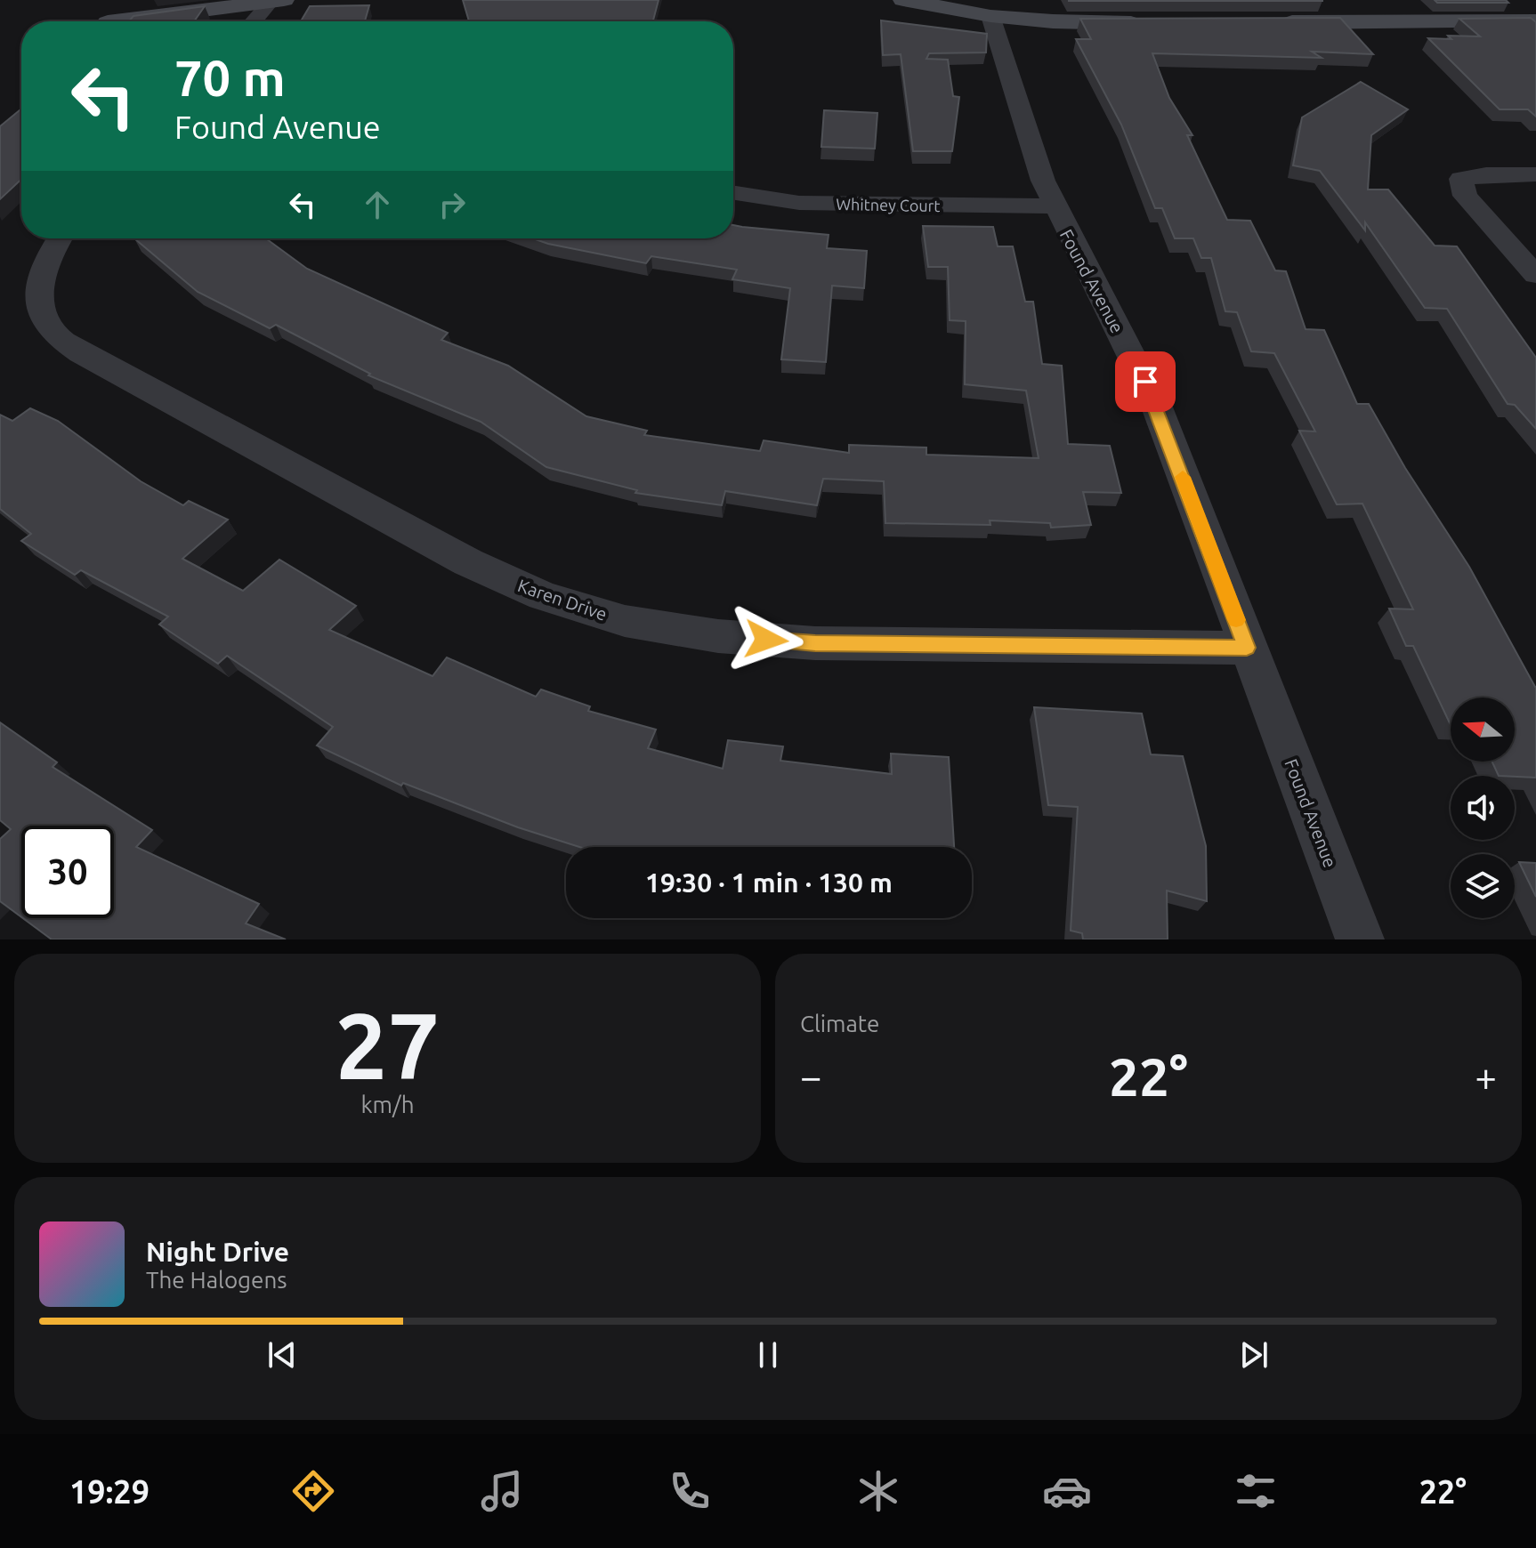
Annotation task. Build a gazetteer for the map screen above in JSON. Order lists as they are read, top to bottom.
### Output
{
  "streets": {
    "street": ["Whitney Court", "Found Avenue", "Karen Drive"]
  },
  "crossings": [
    ["Whitney Court", "Found Avenue"],
    ["Found Avenue", "Karen Drive"]
  ],
  "north": "left",
  "page": {
    "turn": ["70 m", "Found Avenue"],
    "limit": "30",
    "trip": "19:30 · 1 min · 130 m",
    "tile": [
      ["27", "km/h"],
      "Climate"
    ],
    "heat": ["−", "22°", "+"],
    "song": ["Night Drive", "The Halogens"],
    "tabs": ["19:29", "22°"]
  }
}
